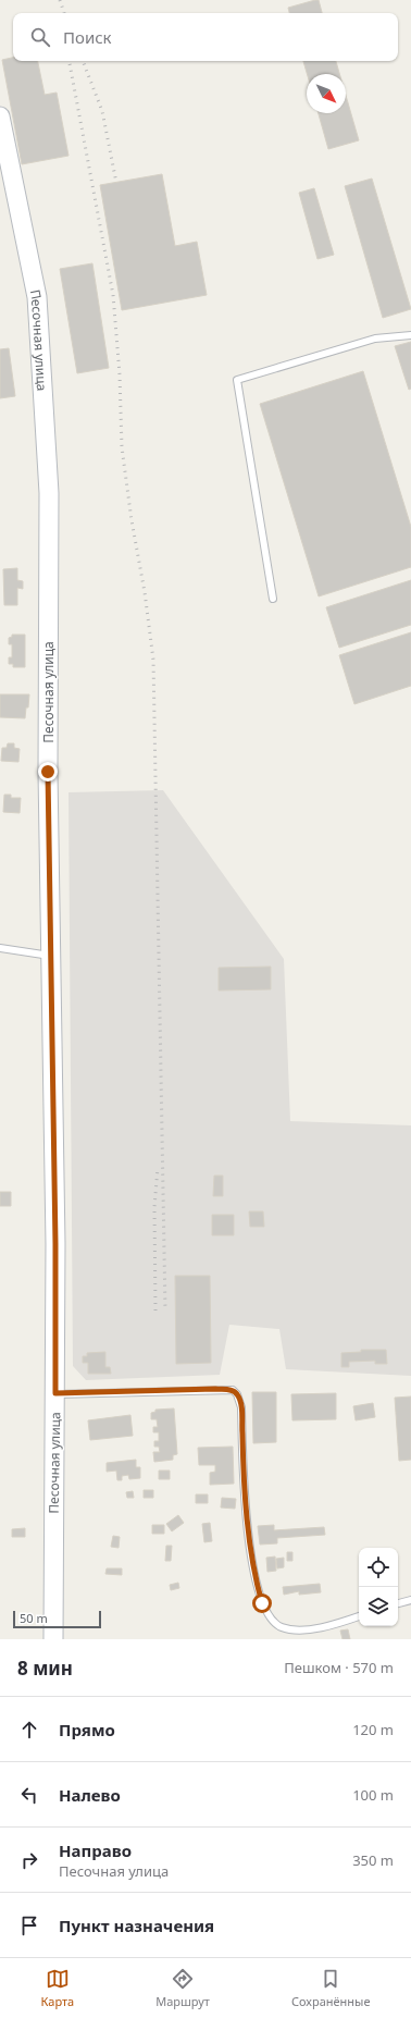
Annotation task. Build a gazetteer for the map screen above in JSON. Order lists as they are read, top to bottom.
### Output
{
  "streets": {
    "street": ["Песочная улица"]
  },
  "scale_bar": "50 m",
  "north": "bottom right",
  "page": {
    "search": "Поиск",
    "scale": "50 m",
    "heading": ["8 мин", "Пешком · 570 m"],
    "list": [
      ["Прямо", "120 m"],
      ["Налево", "100 m"],
      ["Направо", "Песочная улица", "350 m"],
      "Пункт назначения"
    ],
    "nav": ["Карта", "Маршрут", "Сохранённые"]
  }
}
